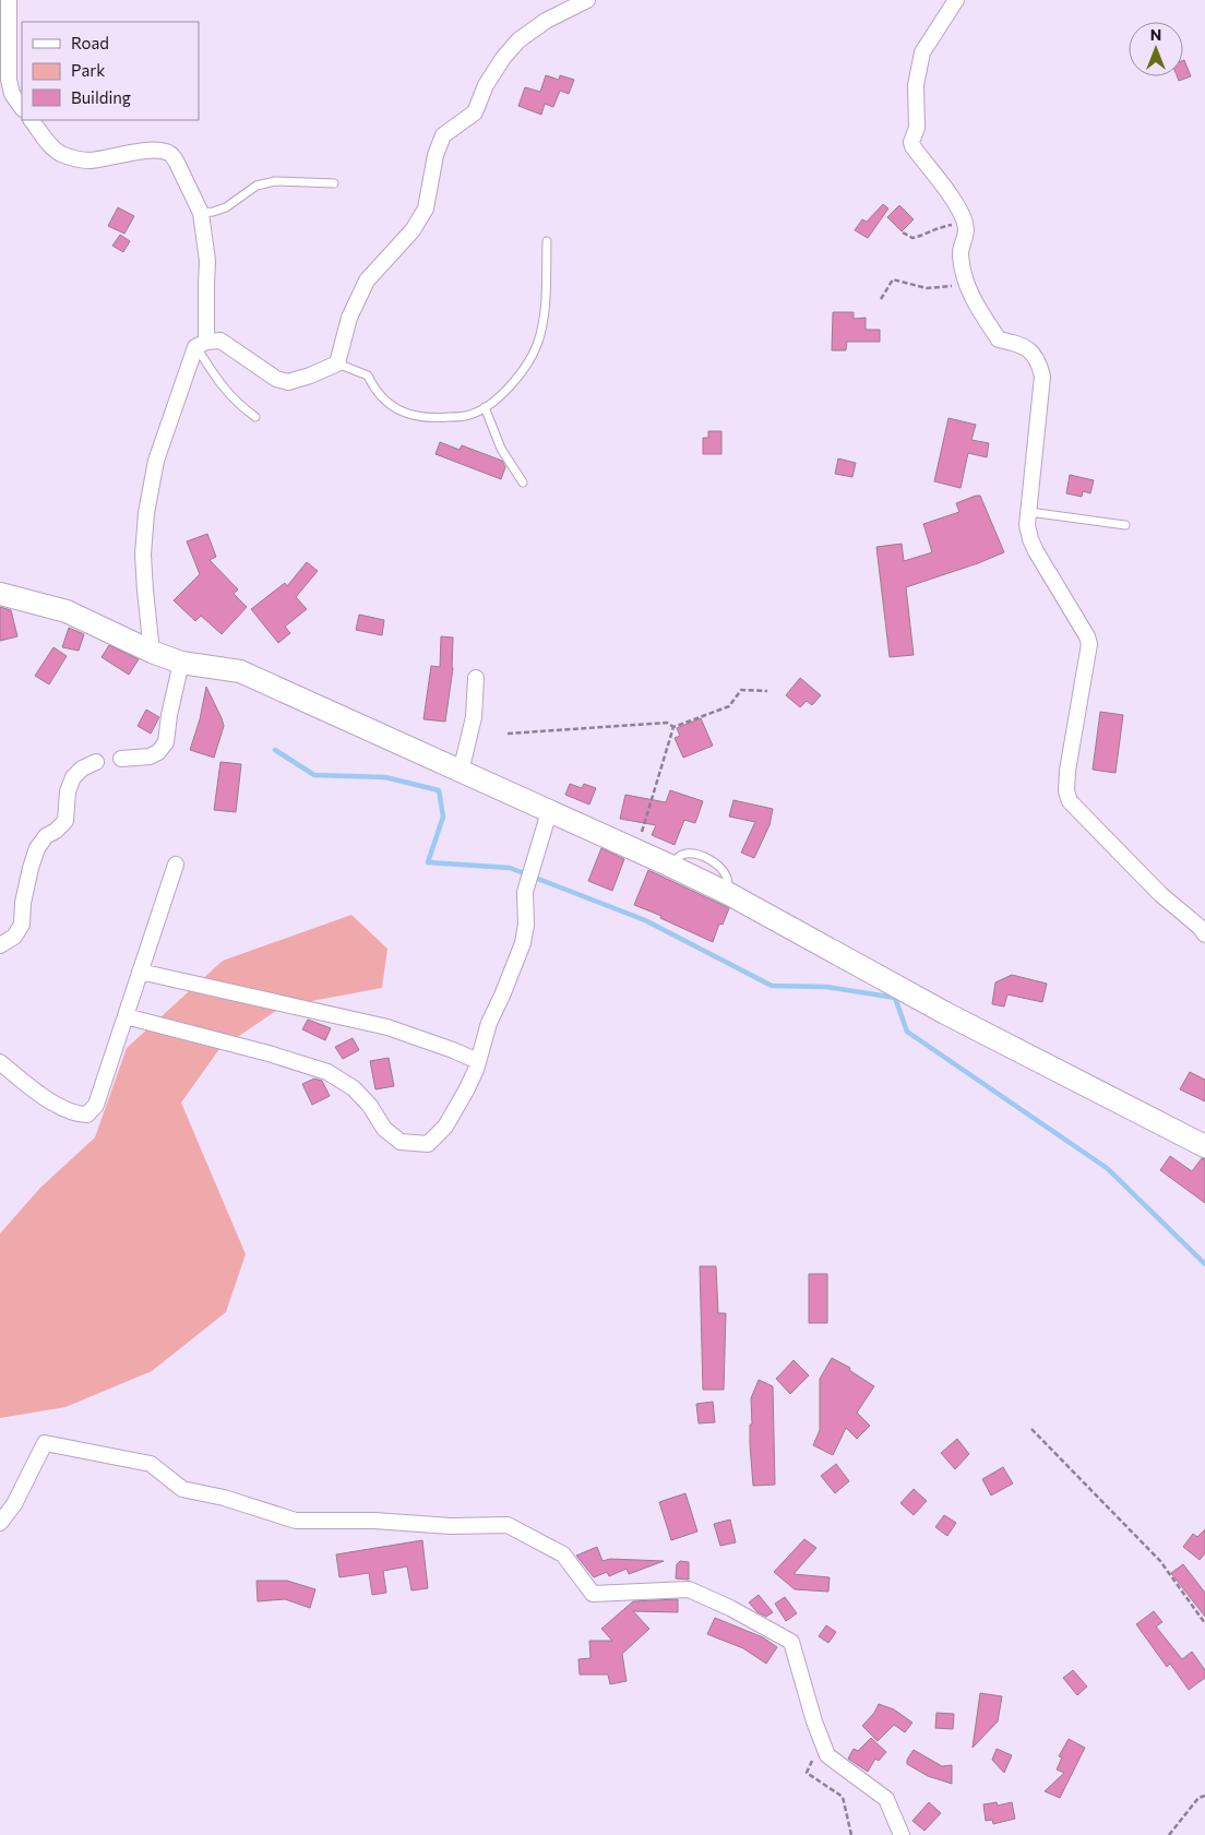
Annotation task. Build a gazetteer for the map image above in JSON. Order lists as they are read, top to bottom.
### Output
{
  "legend": ["Road", "Park", "Building"],
  "north": "top"
}
